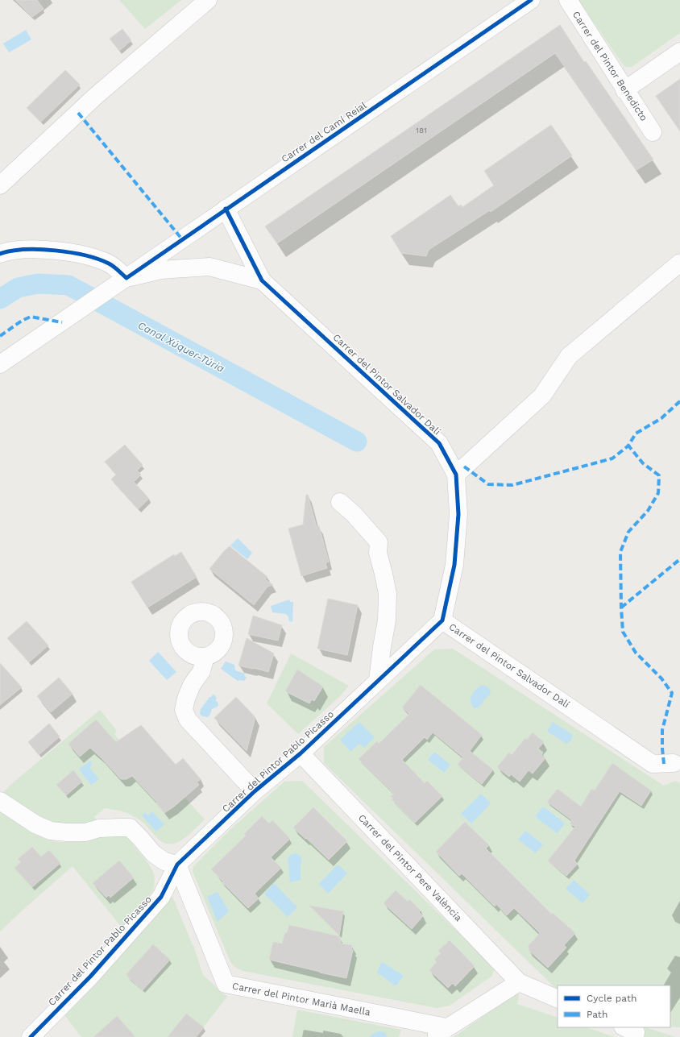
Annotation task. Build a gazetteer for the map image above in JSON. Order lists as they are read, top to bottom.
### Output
{
  "streets": {
    "street": [
      "Carrer del Pintor Benedicto",
      "Carrer del Camí Reial",
      "Carrer del Pintor Salvador Dalí",
      "Carrer del Pintor Pablo Picasso",
      "Carrer del Pintor Pere València",
      "Carrer del Pintor Marià Maella"
    ]
  },
  "crossings": [
    ["Carrer del Camí Reial", "Carrer del Pintor Salvador Dalí"],
    ["Carrer del Pintor Salvador Dalí", "Carrer del Pintor Pablo Picasso"],
    ["Carrer del Pintor Pablo Picasso", "Carrer del Pintor Pere València"],
    ["Carrer del Pintor Pablo Picasso", "Carrer del Pintor Marià Maella"]
  ],
  "water": ["Canal Xúquer-Túria"],
  "house_numbers": ["181"],
  "legend": ["Cycle path", "Path"]
}
